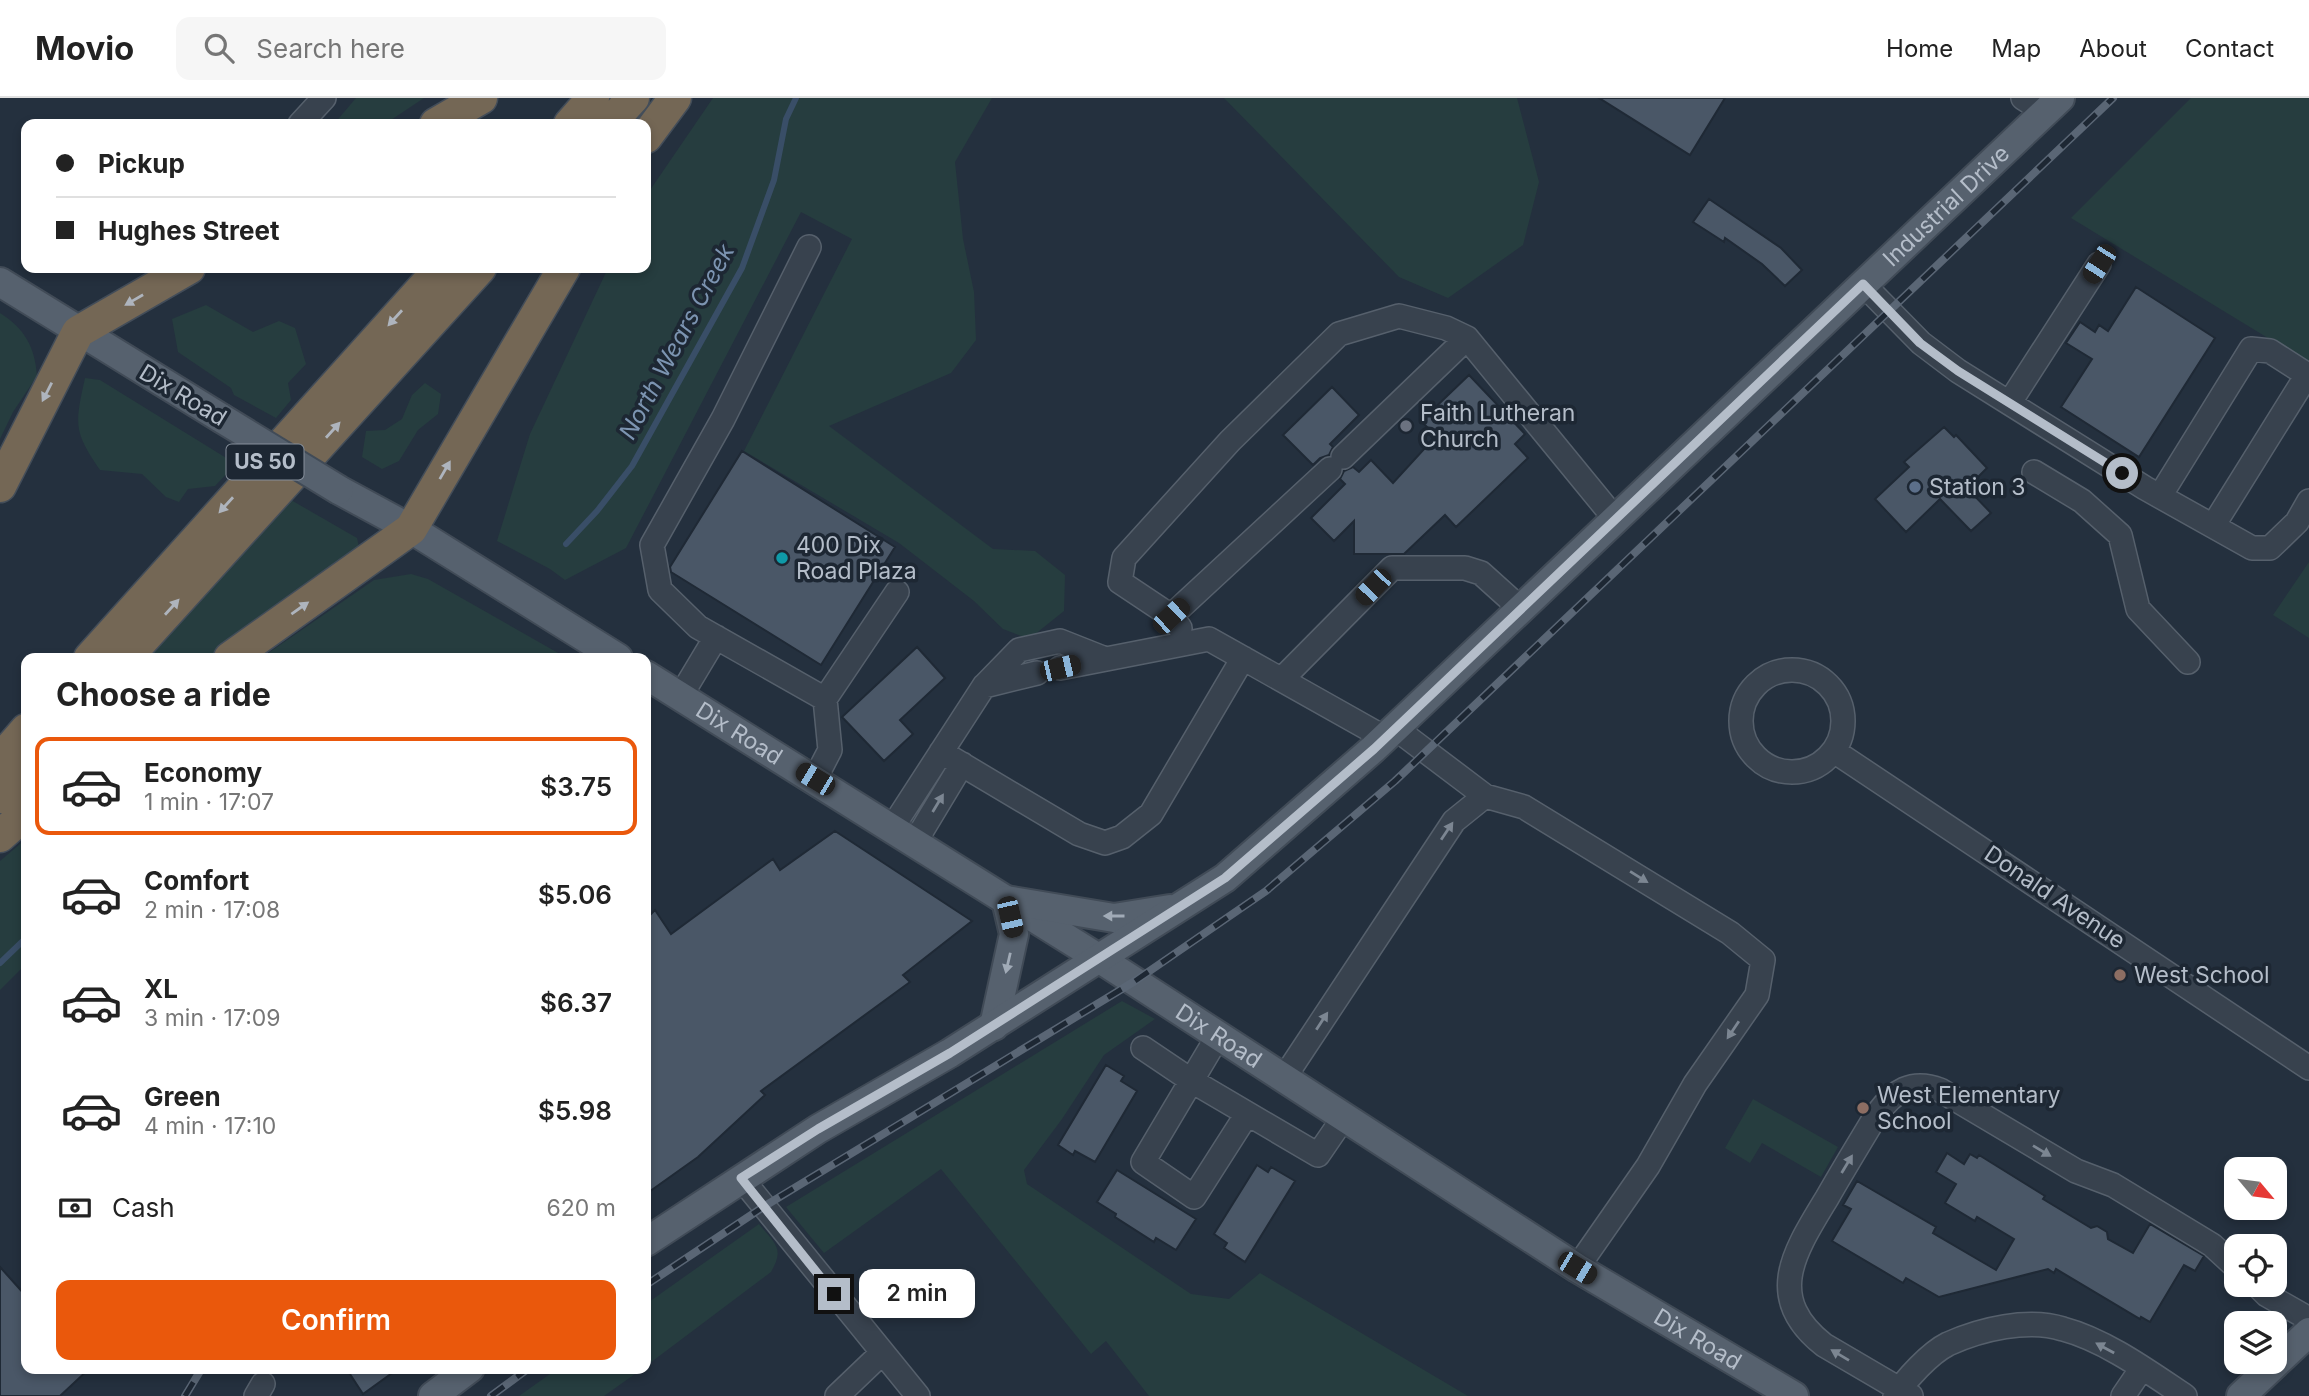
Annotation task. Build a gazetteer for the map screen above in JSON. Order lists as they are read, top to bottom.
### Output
{
  "streets": {
    "highway": ["US 50"],
    "main road": ["Industrial Drive", "Dix Road"],
    "street": ["Donald Avenue"]
  },
  "crossings": [
    ["Industrial Drive", "Dix Road"]
  ],
  "water": ["North Wears Creek"],
  "places": [
    "Faith Lutheran Church",
    "Station 3",
    "400 Dix Road Plaza",
    "West School",
    "West Elementary School"
  ],
  "north": "bottom right",
  "page": {
    "header": "Movio",
    "search": "Search here",
    "nav": [
      "Home",
      "Map",
      "About",
      "Contact"
    ],
    "banner": ["Pickup", "Hughes Street"],
    "heading": "Choose a ride",
    "list": [
      {
        "name": "Economy",
        "note": "1 min · 17:07",
        "value": "$3.75"
      },
      {
        "name": "Comfort",
        "note": "2 min · 17:08",
        "value": "$5.06"
      },
      {
        "name": "XL",
        "note": "3 min · 17:09",
        "value": "$6.37"
      },
      {
        "name": "Green",
        "note": "4 min · 17:10",
        "value": "$5.98"
      }
    ],
    "pay": ["Cash", "620 m"],
    "buttons": "Confirm",
    "bubble": "2 min"
  }
}
